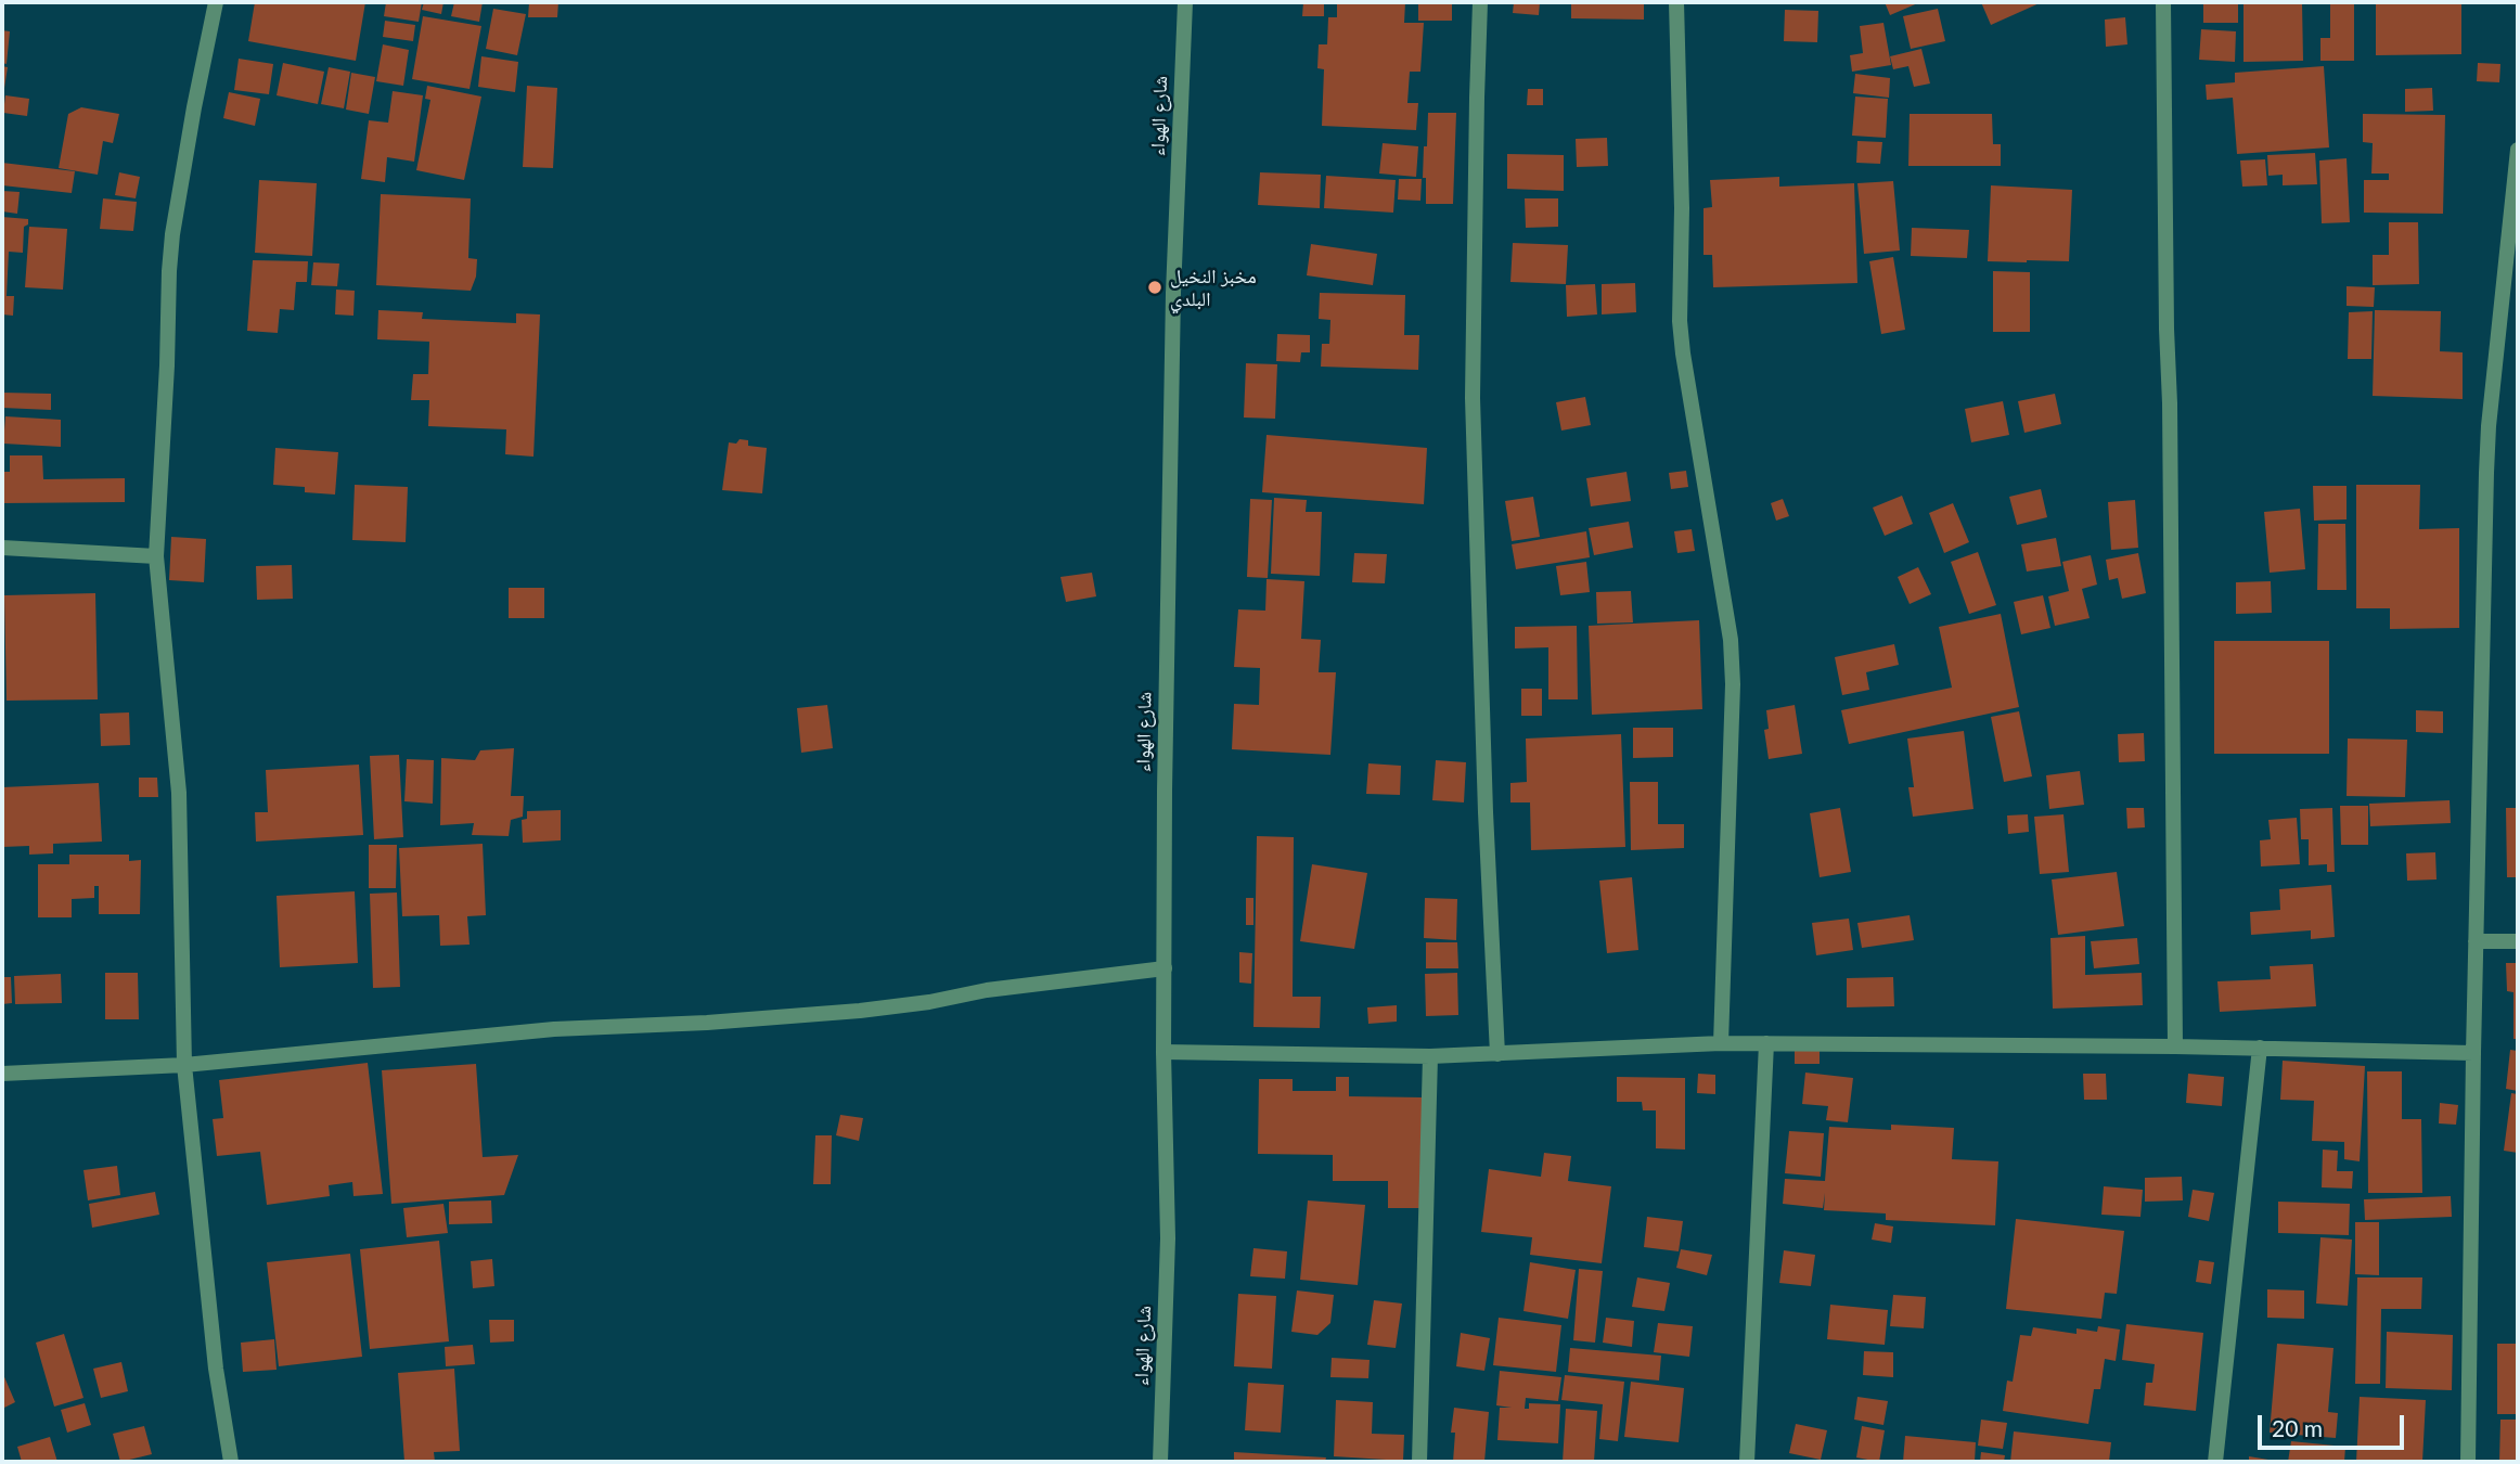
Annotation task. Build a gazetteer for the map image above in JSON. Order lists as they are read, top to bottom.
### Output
{
  "streets": {
    "street": ["شارع الهواء"]
  },
  "places": ["مخبز النخيل البلدي"],
  "scale_bar": "20 m"
}
